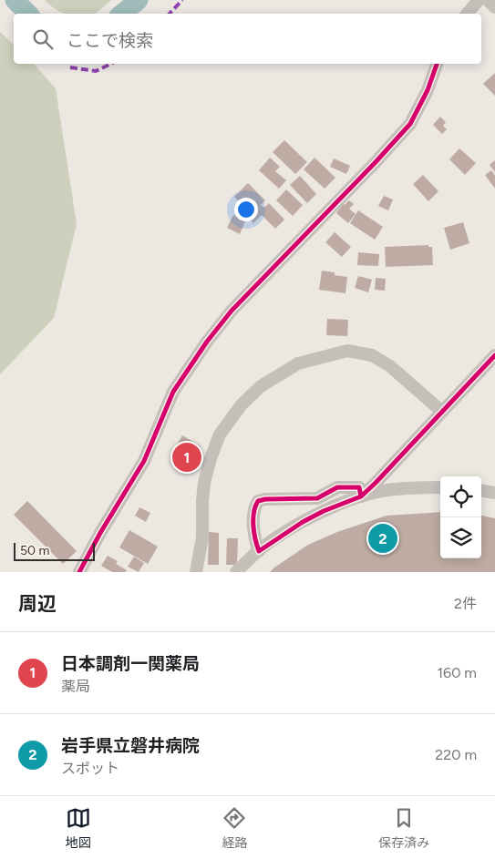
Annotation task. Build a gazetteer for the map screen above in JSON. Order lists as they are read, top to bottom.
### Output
{
  "scale_bar": "50 m",
  "page": {
    "search": "ここで検索",
    "pins": ["1", "2"],
    "scale": "50 m",
    "heading": ["周辺", "2件"],
    "list": [
      {
        "mark": "1",
        "name": "日本調剤一関薬局",
        "note": "薬局",
        "value": "160 m"
      },
      {
        "mark": "2",
        "name": "岩手県立磐井病院",
        "note": "スポット",
        "value": "220 m"
      }
    ],
    "nav": ["地図", "経路", "保存済み"]
  }
}
